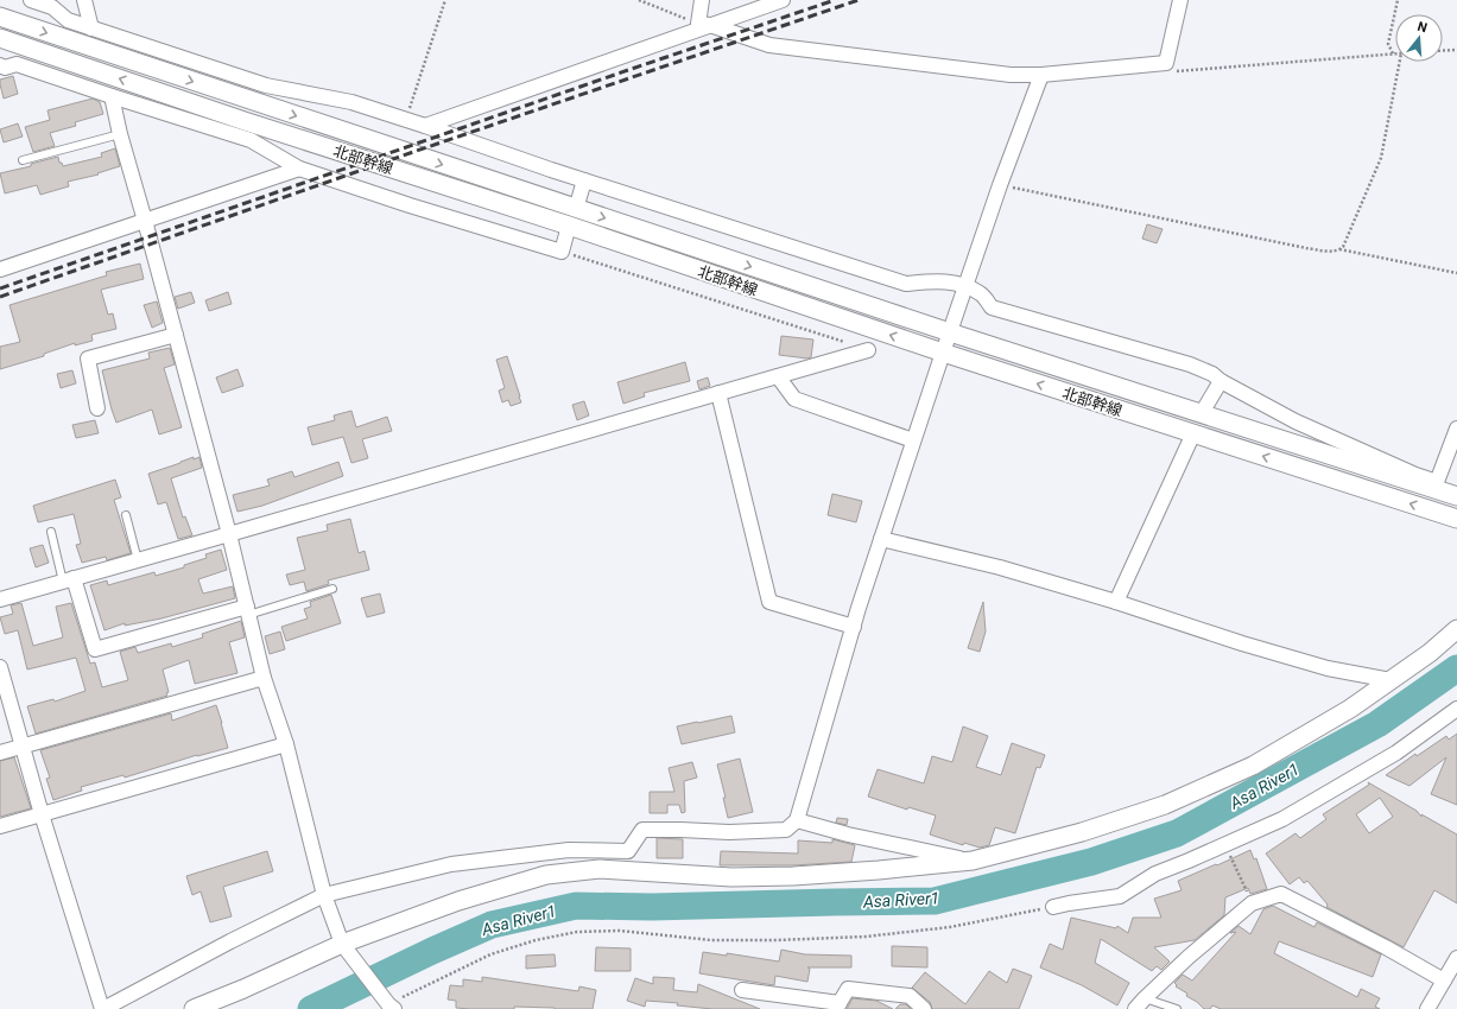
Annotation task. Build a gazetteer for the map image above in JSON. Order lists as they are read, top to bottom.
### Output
{
  "streets": {
    "street": ["北部幹線"]
  },
  "water": ["Asa River1"],
  "north": "top"
}
